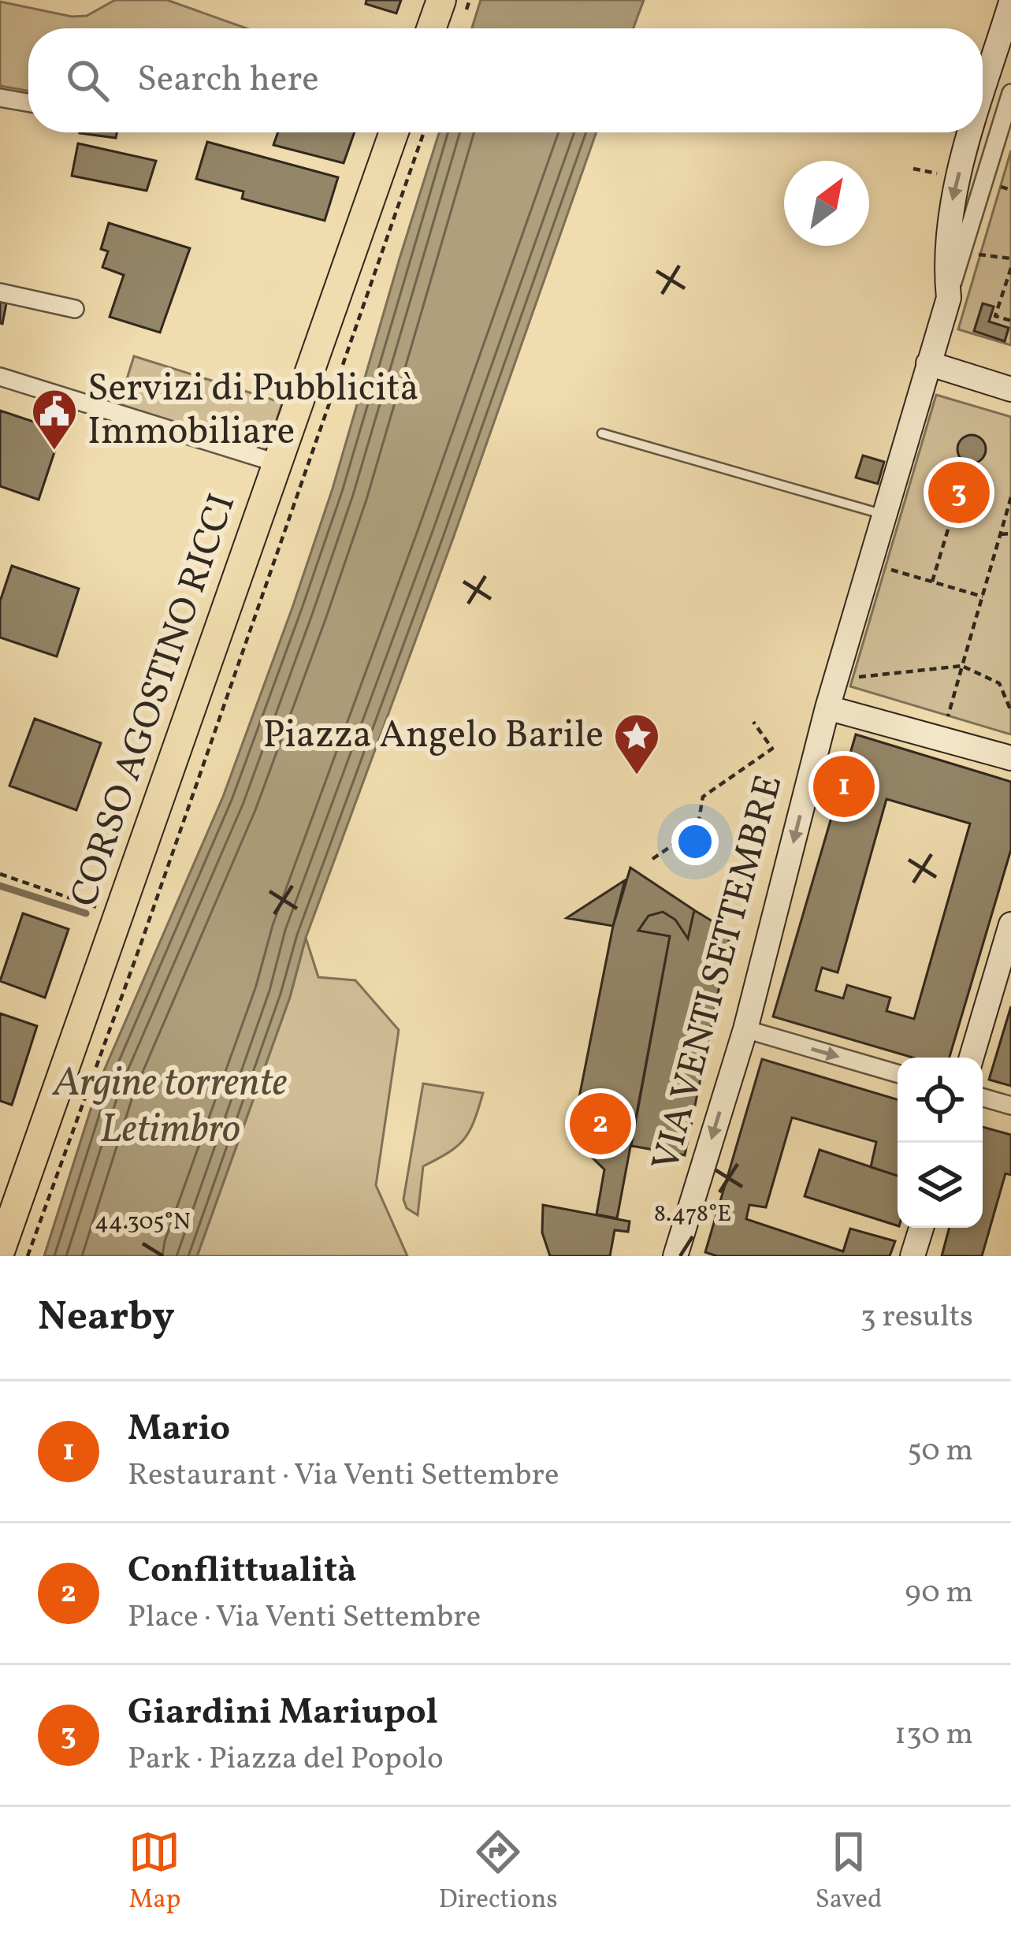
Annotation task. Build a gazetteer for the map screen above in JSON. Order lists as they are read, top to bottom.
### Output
{
  "streets": {
    "main road": ["CORSO AGOSTINO RICCI"],
    "street": ["VIA VENTI SETTEMBRE"]
  },
  "one_way": ["VIA VENTI SETTEMBRE"],
  "water": ["Argine torrente Letimbro"],
  "places": {
    "public building": ["Servizi di Pubblicità Immobiliare"],
    "place": ["Piazza Angelo Barile"]
  },
  "north": "top right",
  "page": {
    "search": "Search here",
    "pins": ["3", "1", "2"],
    "heading": ["Nearby", "3 results"],
    "list": [
      {
        "mark": "1",
        "name": "Mario",
        "note": "Restaurant · Via Venti Settembre",
        "value": "50 m"
      },
      {
        "mark": "2",
        "name": "Conflittualità",
        "note": "Place · Via Venti Settembre",
        "value": "90 m"
      },
      {
        "mark": "3",
        "name": "Giardini Mariupol",
        "note": "Park · Piazza del Popolo",
        "value": "130 m"
      }
    ],
    "nav": ["Map", "Directions", "Saved"]
  },
  "coordinates": ["8.478°E", "44.305°N"]
}
